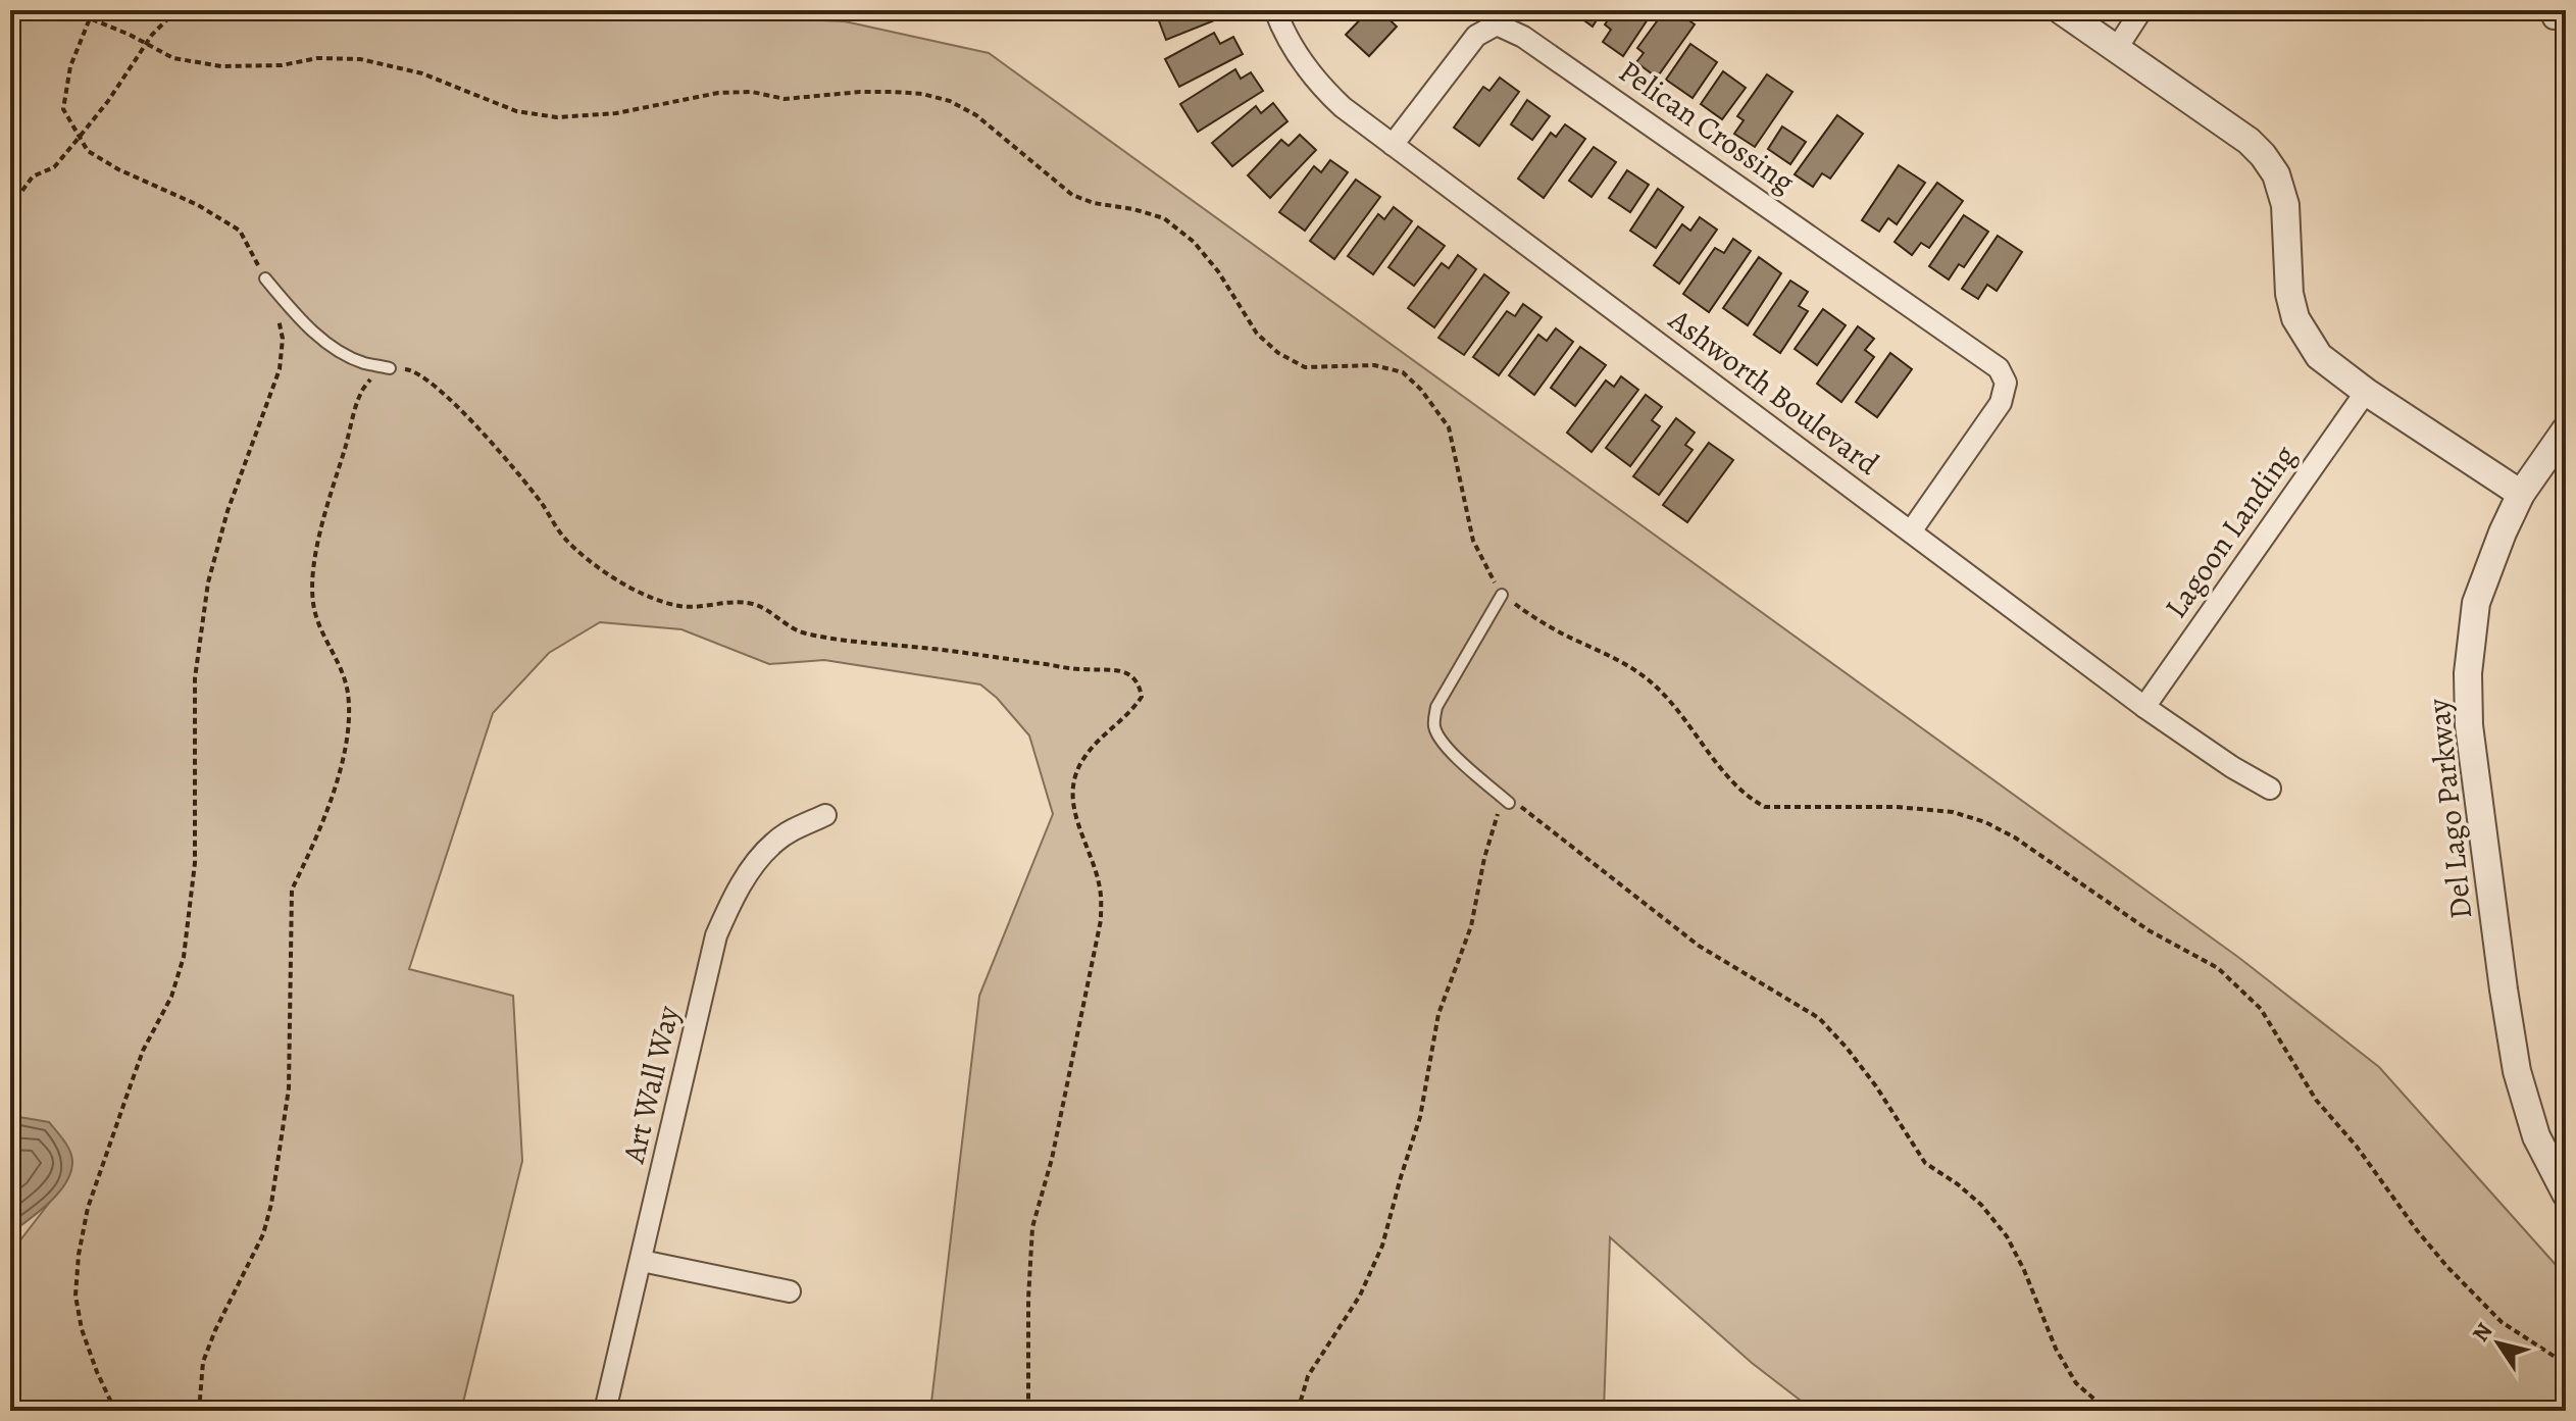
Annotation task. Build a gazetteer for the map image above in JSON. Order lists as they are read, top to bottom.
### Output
{
  "streets": {
    "street": [
      "Pelican Crossing",
      "Ashworth Boulevard",
      "Lagoon Landing",
      "Del Lago Parkway",
      "Art Wall Way"
    ]
  },
  "crossings": [
    ["Pelican Crossing", "Ashworth Boulevard"],
    ["Ashworth Boulevard", "Lagoon Landing"]
  ],
  "north": "top left"
}
